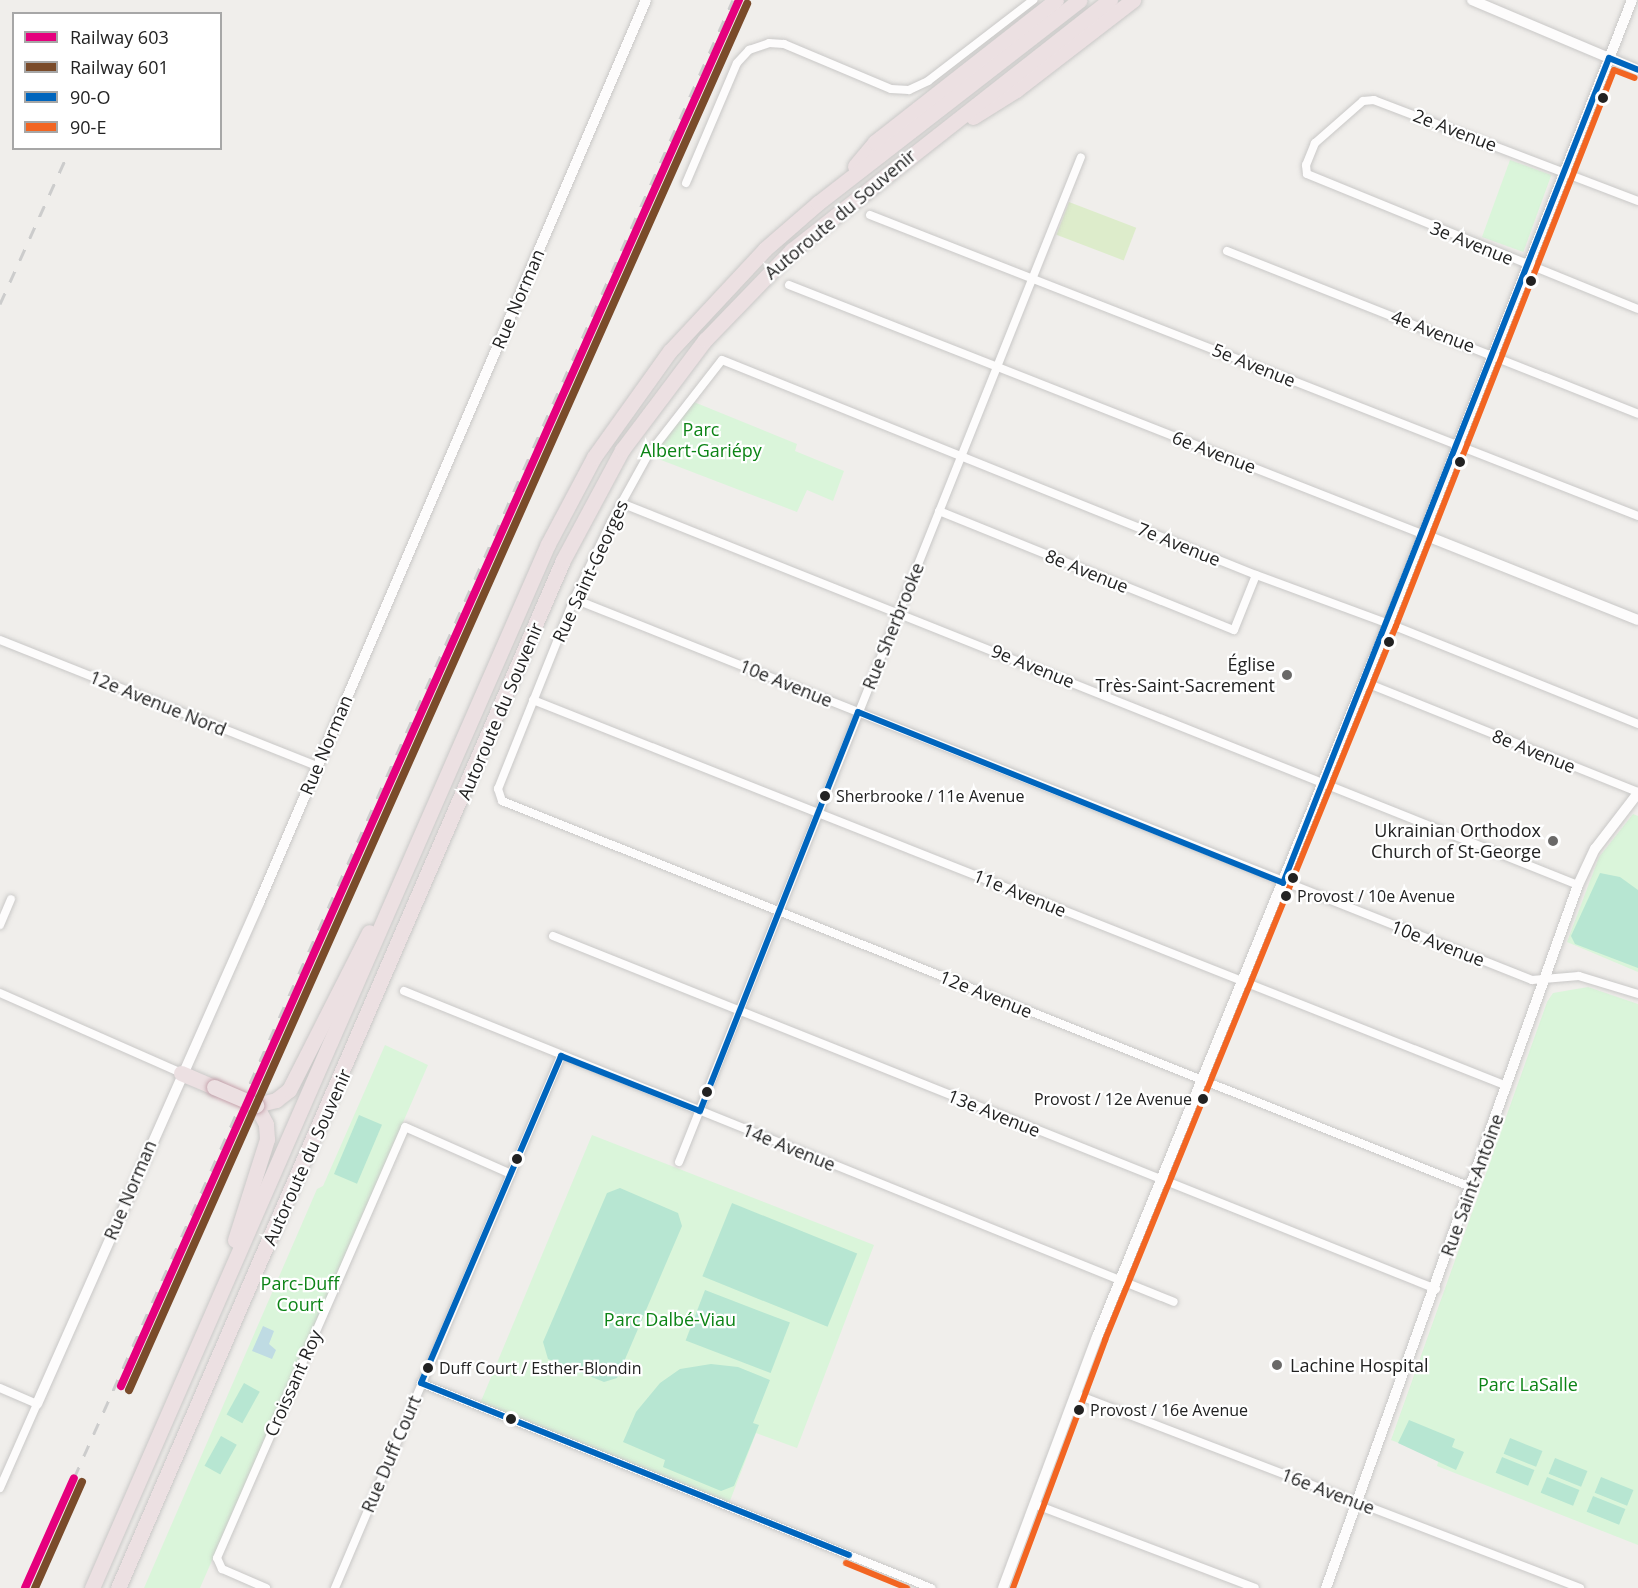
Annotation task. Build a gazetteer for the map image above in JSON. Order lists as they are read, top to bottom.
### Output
{
  "streets": {
    "highway": ["Autoroute du Souvenir"],
    "street": [
      "2e Avenue",
      "3e Avenue",
      "Rue Norman",
      "4e Avenue",
      "5e Avenue",
      "6e Avenue",
      "7e Avenue",
      "Rue Saint-Georges",
      "8e Avenue",
      "Rue Sherbrooke",
      "9e Avenue",
      "10e Avenue",
      "12e Avenue Nord",
      "11e Avenue",
      "12e Avenue",
      "13e Avenue",
      "14e Avenue",
      "Rue Saint-Antoine",
      "Croissant Roy",
      "Rue Duff Court",
      "16e Avenue"
    ]
  },
  "crossings": [
    ["2e Avenue", "3e Avenue"],
    ["Rue Norman", "12e Avenue Nord"],
    ["5e Avenue", "Rue Sherbrooke"],
    ["6e Avenue", "Rue Sherbrooke"],
    ["7e Avenue", "Rue Saint-Georges"],
    ["7e Avenue", "8e Avenue"],
    ["7e Avenue", "Rue Sherbrooke"],
    ["Rue Saint-Georges", "9e Avenue"],
    ["Rue Saint-Georges", "10e Avenue"],
    ["Rue Saint-Georges", "11e Avenue"],
    ["Rue Saint-Georges", "12e Avenue"],
    ["8e Avenue", "Rue Sherbrooke"],
    ["8e Avenue", "Rue Saint-Antoine"],
    ["Rue Sherbrooke", "9e Avenue"],
    ["Rue Sherbrooke", "10e Avenue"],
    ["Rue Sherbrooke", "11e Avenue"],
    ["Rue Sherbrooke", "12e Avenue"],
    ["Rue Sherbrooke", "13e Avenue"],
    ["Rue Sherbrooke", "14e Avenue"],
    ["9e Avenue", "Rue Saint-Antoine"],
    ["10e Avenue", "Rue Saint-Antoine"],
    ["11e Avenue", "Rue Saint-Antoine"],
    ["12e Avenue", "Rue Saint-Antoine"],
    ["13e Avenue", "Rue Saint-Antoine"],
    ["14e Avenue", "Rue Duff Court"],
    ["Rue Saint-Antoine", "16e Avenue"],
    ["Croissant Roy", "Rue Duff Court"]
  ],
  "parks": [
    "Parc Albert-Gariépy",
    "Parc-Duff Court",
    "Parc Dalbé-Viau",
    "Parc LaSalle"
  ],
  "places": [
    "Église Très-Saint-Sacrement",
    "Sherbrooke / 11e Avenue",
    "Ukrainian Orthodox Church of St-George",
    "Provost / 10e Avenue",
    "Provost / 12e Avenue",
    "Lachine Hospital",
    "Duff Court / Esther-Blondin",
    "Provost / 16e Avenue"
  ],
  "lines": [
    "rail line 603",
    "rail line 601",
    "transit line 90-O",
    "transit line 90-E"
  ],
  "legend": [
    "Railway 603",
    "Railway 601",
    "90-O",
    "90-E"
  ]
}
